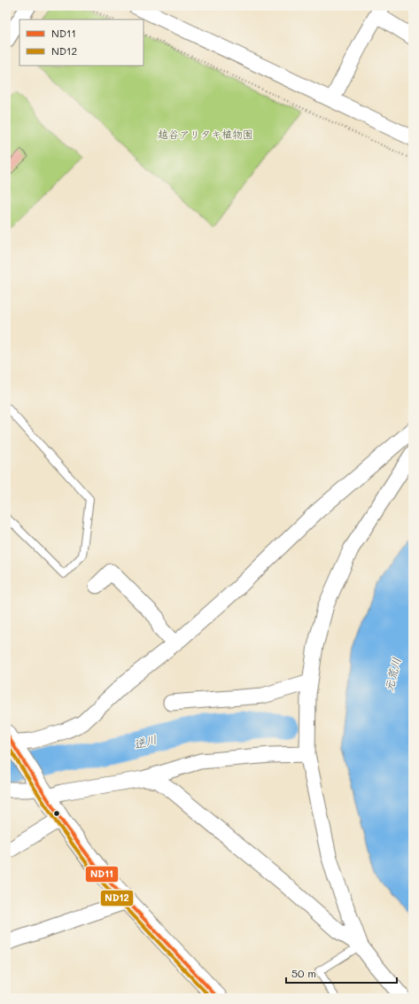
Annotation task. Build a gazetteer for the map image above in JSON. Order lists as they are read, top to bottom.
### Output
{
  "water": ["元荒川", "逆川"],
  "parks": ["越谷アリタキ植物園"],
  "lines": ["transit line ND11", "transit line ND12"],
  "legend": ["ND11", "ND12"],
  "scale_bar": "50 m"
}
